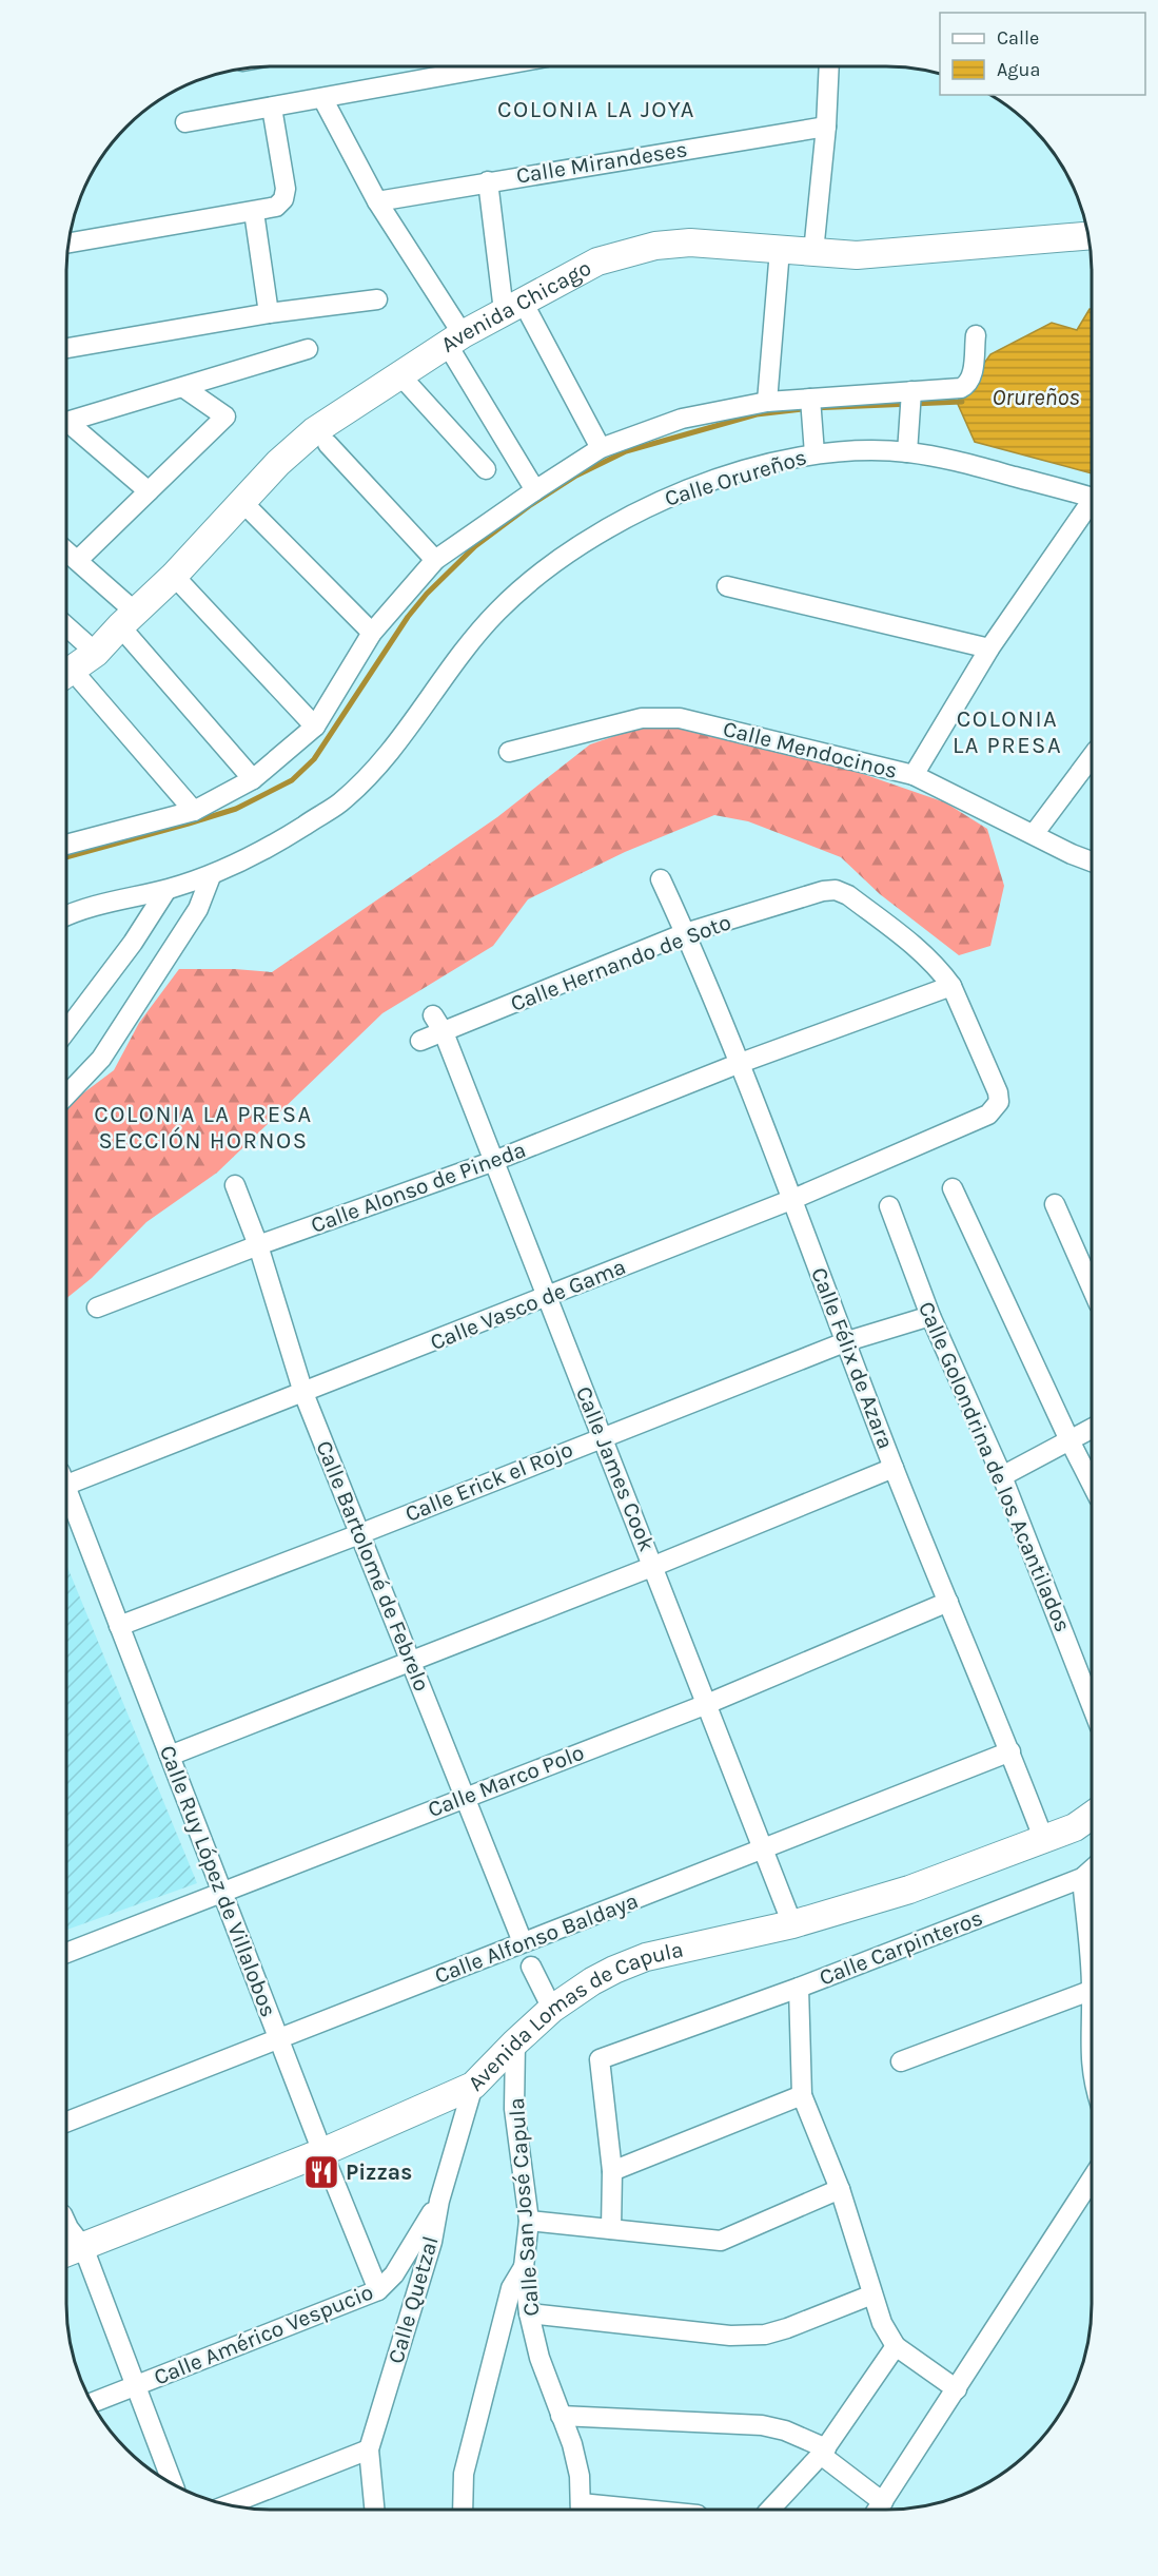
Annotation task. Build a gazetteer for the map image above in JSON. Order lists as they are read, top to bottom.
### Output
{
  "streets": {
    "street": [
      "Calle Mirandeses",
      "Avenida Chicago",
      "Calle Orureños",
      "Calle Mendocinos",
      "Calle Hernando de Soto",
      "Calle Alonso de Pineda",
      "Calle Vasco de Gama",
      "Calle Félix de Azara",
      "Calle Golondrina de los Acantilados",
      "Calle James Cook",
      "Calle Erick el Rojo",
      "Calle Bartolomé de Febrelo",
      "Calle Marco Polo",
      "Calle Ruy López de Villalobos",
      "Calle Alfonso Baldaya",
      "Calle Carpinteros",
      "Avenida Lomas de Capula",
      "Calle San José Capula",
      "Calle Quetzal",
      "Calle Américo Vespucio"
    ]
  },
  "crossings": [
    ["Calle Hernando de Soto", "Calle Alonso de Pineda"],
    ["Calle Hernando de Soto", "Calle Vasco de Gama"],
    ["Calle Hernando de Soto", "Calle Félix de Azara"],
    ["Calle Hernando de Soto", "Calle James Cook"],
    ["Calle Alonso de Pineda", "Calle Vasco de Gama"],
    ["Calle Alonso de Pineda", "Calle Félix de Azara"],
    ["Calle Alonso de Pineda", "Calle James Cook"],
    ["Calle Alonso de Pineda", "Calle Bartolomé de Febrelo"],
    ["Calle Vasco de Gama", "Calle Félix de Azara"],
    ["Calle Vasco de Gama", "Calle James Cook"],
    ["Calle Vasco de Gama", "Calle Bartolomé de Febrelo"],
    ["Calle Félix de Azara", "Calle Erick el Rojo"],
    ["Calle Félix de Azara", "Calle Marco Polo"],
    ["Calle Félix de Azara", "Calle Alfonso Baldaya"],
    ["Calle Félix de Azara", "Avenida Lomas de Capula"],
    ["Calle Golondrina de los Acantilados", "Calle Erick el Rojo"],
    ["Calle James Cook", "Calle Erick el Rojo"],
    ["Calle James Cook", "Calle Marco Polo"],
    ["Calle James Cook", "Calle Alfonso Baldaya"],
    ["Calle James Cook", "Avenida Lomas de Capula"],
    ["Calle Erick el Rojo", "Calle Bartolomé de Febrelo"],
    ["Calle Erick el Rojo", "Calle Ruy López de Villalobos"],
    ["Calle Bartolomé de Febrelo", "Calle Marco Polo"],
    ["Calle Bartolomé de Febrelo", "Calle Alfonso Baldaya"],
    ["Calle Marco Polo", "Calle Ruy López de Villalobos"],
    ["Calle Ruy López de Villalobos", "Calle Alfonso Baldaya"],
    ["Calle Ruy López de Villalobos", "Avenida Lomas de Capula"],
    ["Calle Ruy López de Villalobos", "Calle Américo Vespucio"],
    ["Avenida Lomas de Capula", "Calle San José Capula"],
    ["Avenida Lomas de Capula", "Calle Quetzal"],
    ["Calle Quetzal", "Calle Américo Vespucio"]
  ],
  "districts": ["COLONIA LA JOYA", "COLONIA LA PRESA", "COLONIA LA PRESA SECCIÓN HORNOS"],
  "water": ["Orureños"],
  "places": {
    "restaurant": ["Pizzas"]
  },
  "legend": ["Calle", "Agua"]
}
